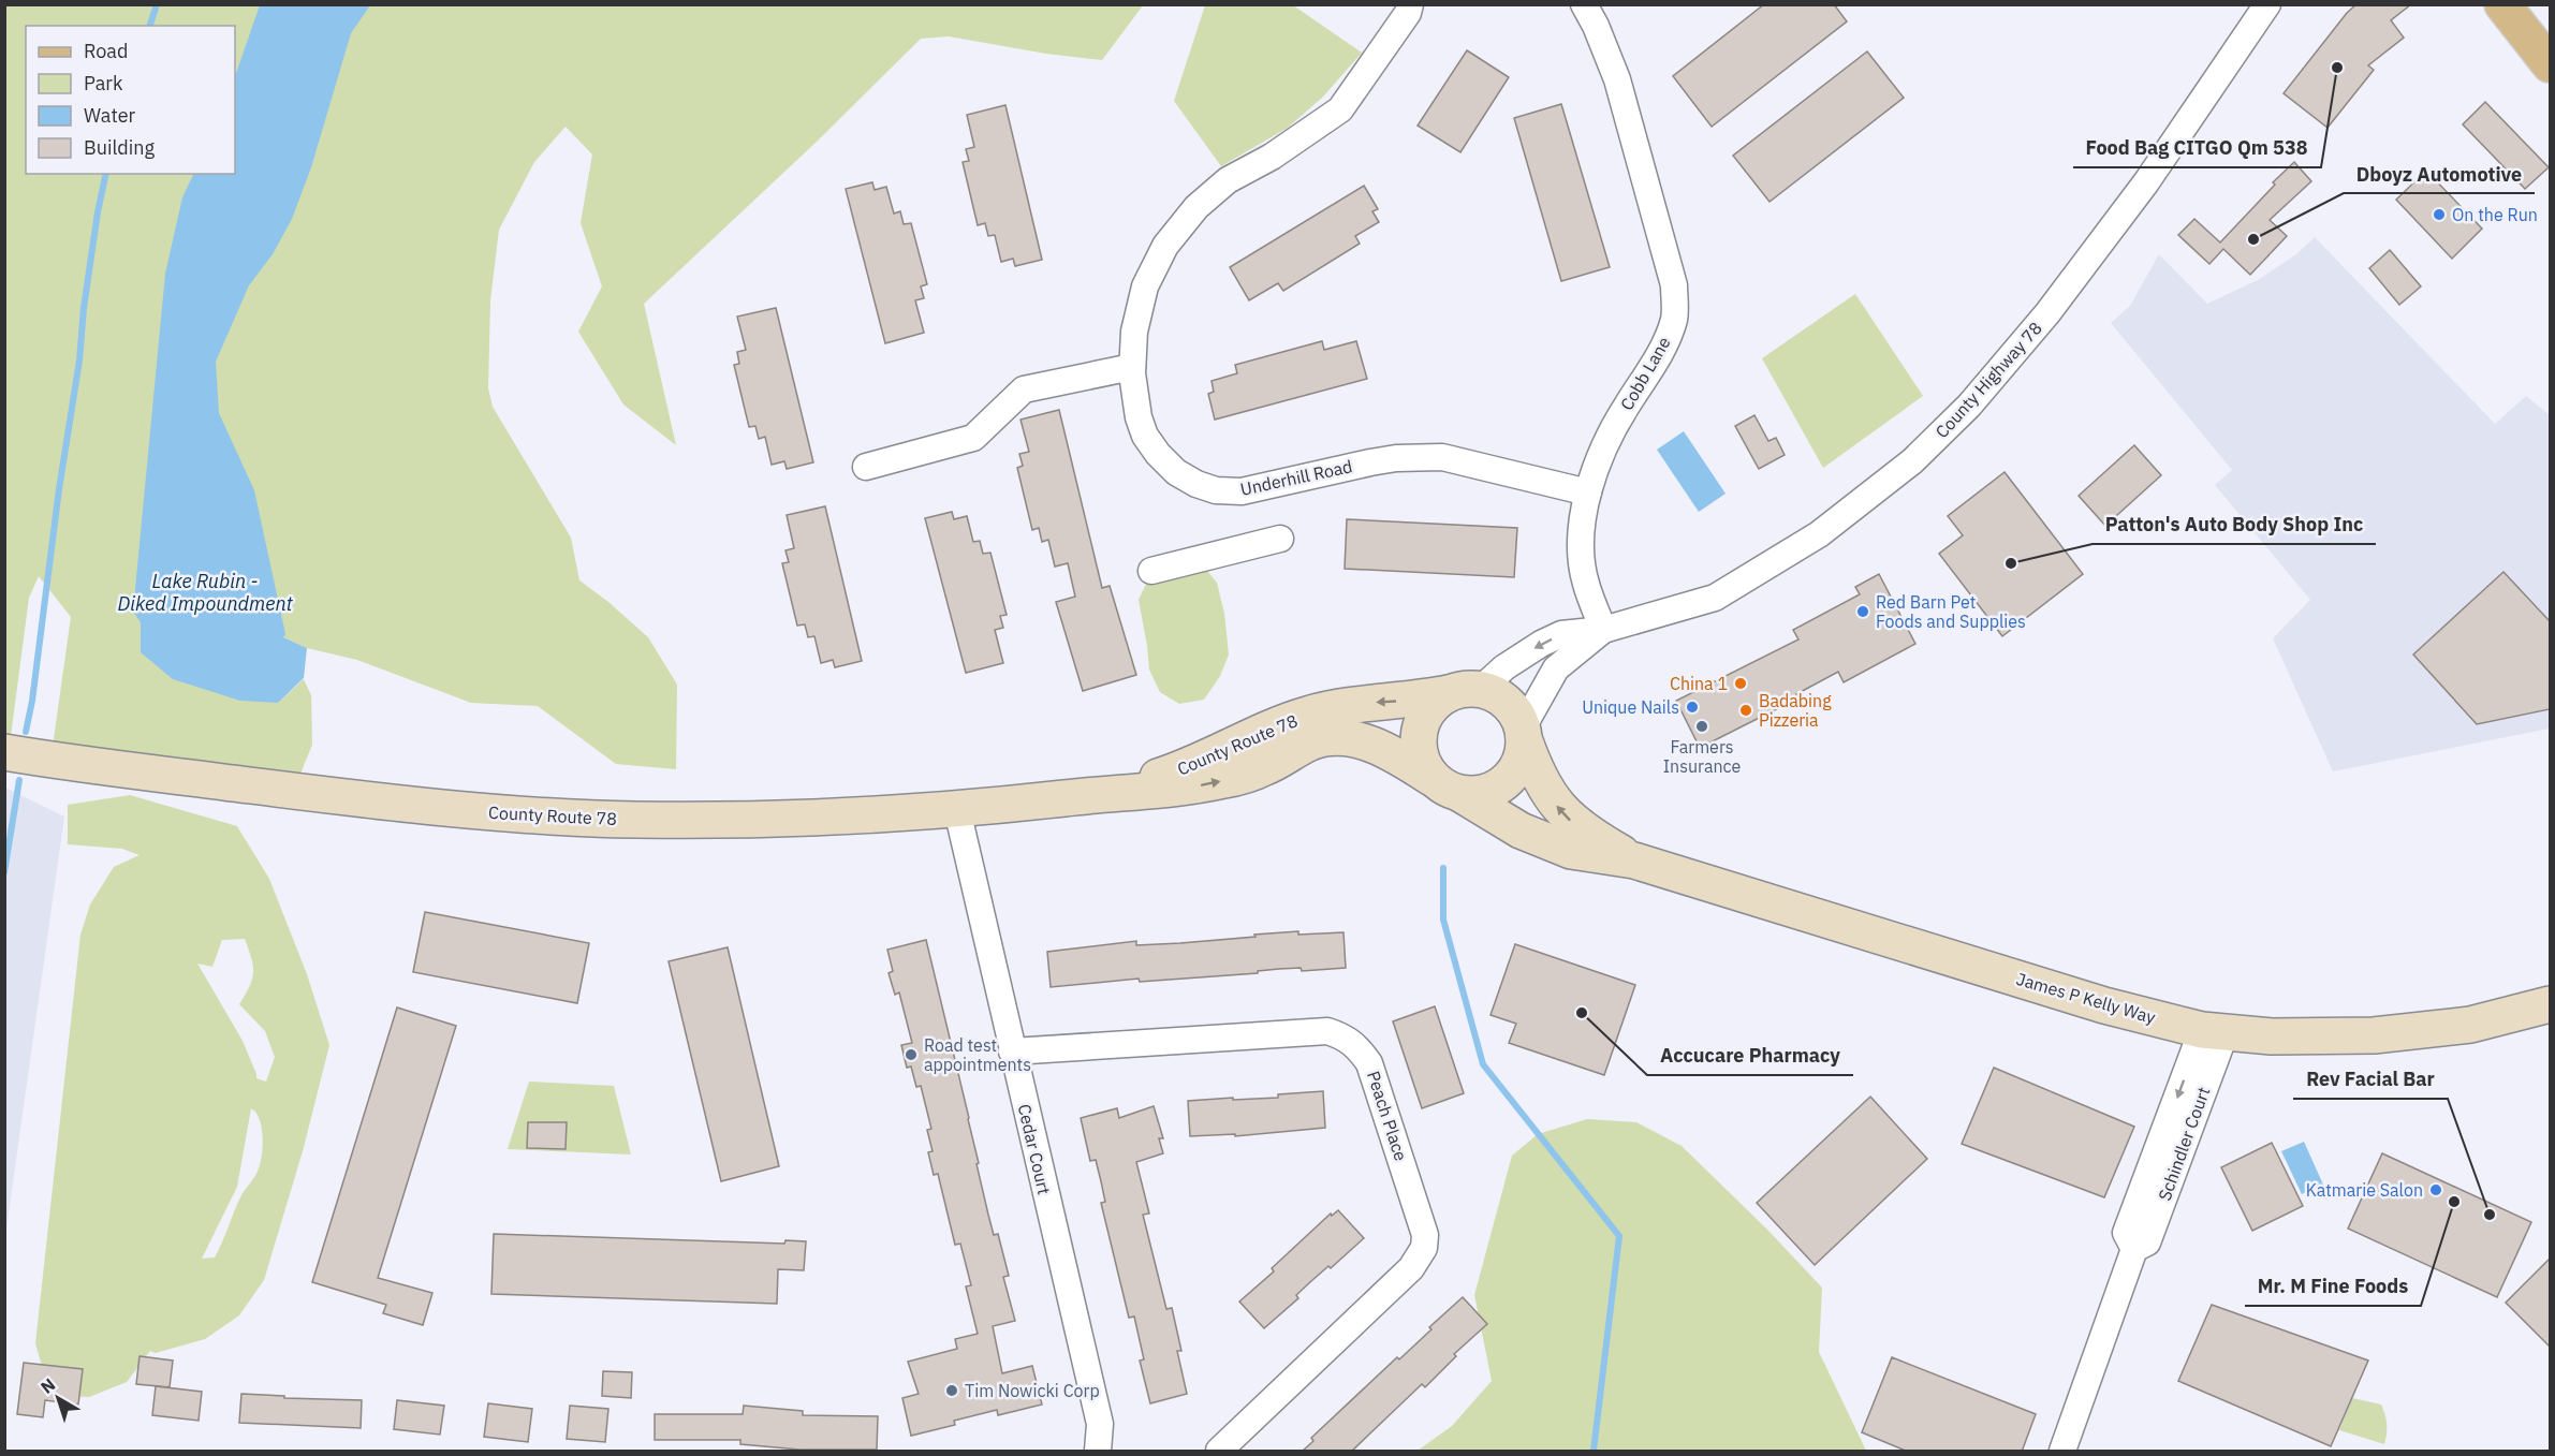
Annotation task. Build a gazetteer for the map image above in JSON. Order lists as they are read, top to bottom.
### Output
{
  "streets": {
    "street": [
      "Cobb Lane",
      "County Highway 78",
      "Underhill Road",
      "County Route 78",
      "James P Kelly Way",
      "Peach Place",
      "Schindler Court",
      "Cedar Court"
    ]
  },
  "crossings": [
    ["Cobb Lane", "County Highway 78"],
    ["Cobb Lane", "Underhill Road"],
    ["County Highway 78", "County Route 78"],
    ["County Highway 78", "James P Kelly Way"],
    ["County Route 78", "James P Kelly Way"],
    ["County Route 78", "Cedar Court"],
    ["James P Kelly Way", "Schindler Court"],
    ["Peach Place", "Cedar Court"]
  ],
  "water": ["Lake Rubin - Diked Impoundment"],
  "places": [
    "Food Bag CITGO Qm 538",
    "On the Run",
    "Dboyz Automotive",
    "Patton's Auto Body Shop Inc",
    "Red Barn Pet Foods and Supplies",
    "China 1",
    "Unique Nails",
    "Badabing Pizzeria",
    "Farmers Insurance",
    "Accucare Pharmacy",
    "Road test appointments",
    "Katmarie Salon",
    "Mr. M Fine Foods",
    "Rev Facial Bar",
    "Tim Nowicki Corp"
  ],
  "legend": [
    "Road",
    "Park",
    "Water",
    "Building"
  ],
  "north": "top left"
}
